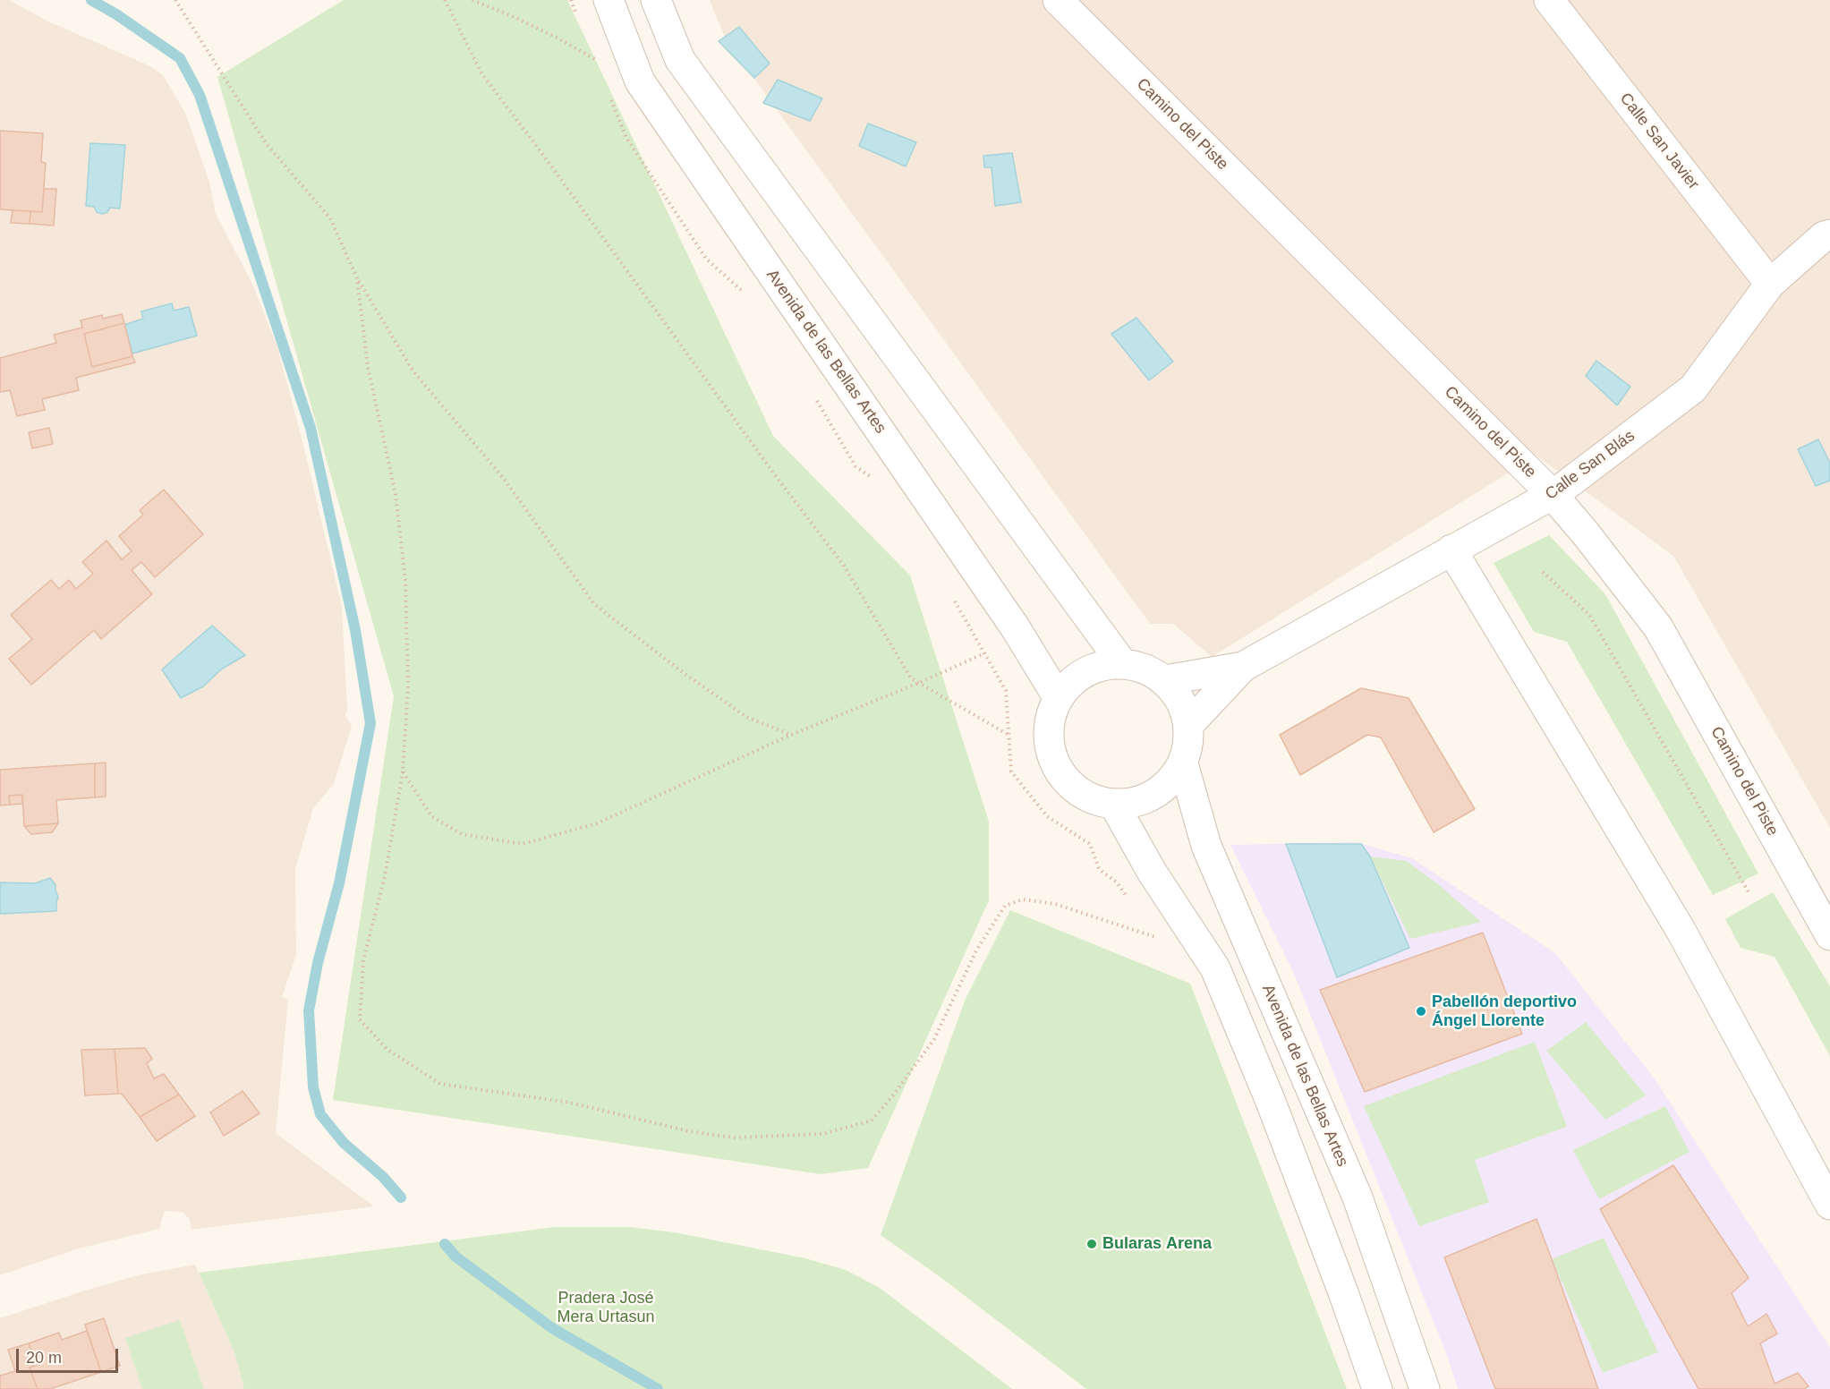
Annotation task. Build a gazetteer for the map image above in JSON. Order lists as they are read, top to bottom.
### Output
{
  "streets": {
    "street": [
      "Camino del Piste",
      "Calle San Javier",
      "Avenida de las Bellas Artes",
      "Calle San Blás"
    ]
  },
  "crossings": [
    ["Camino del Piste", "Calle San Blás"],
    ["Calle San Javier", "Calle San Blás"],
    ["Avenida de las Bellas Artes", "Calle San Blás"]
  ],
  "parks": ["Pradera José Mera Urtasun"],
  "places": ["Pabellón deportivo Ángel Llorente", "Bularas Arena"],
  "scale_bar": "20 m"
}
